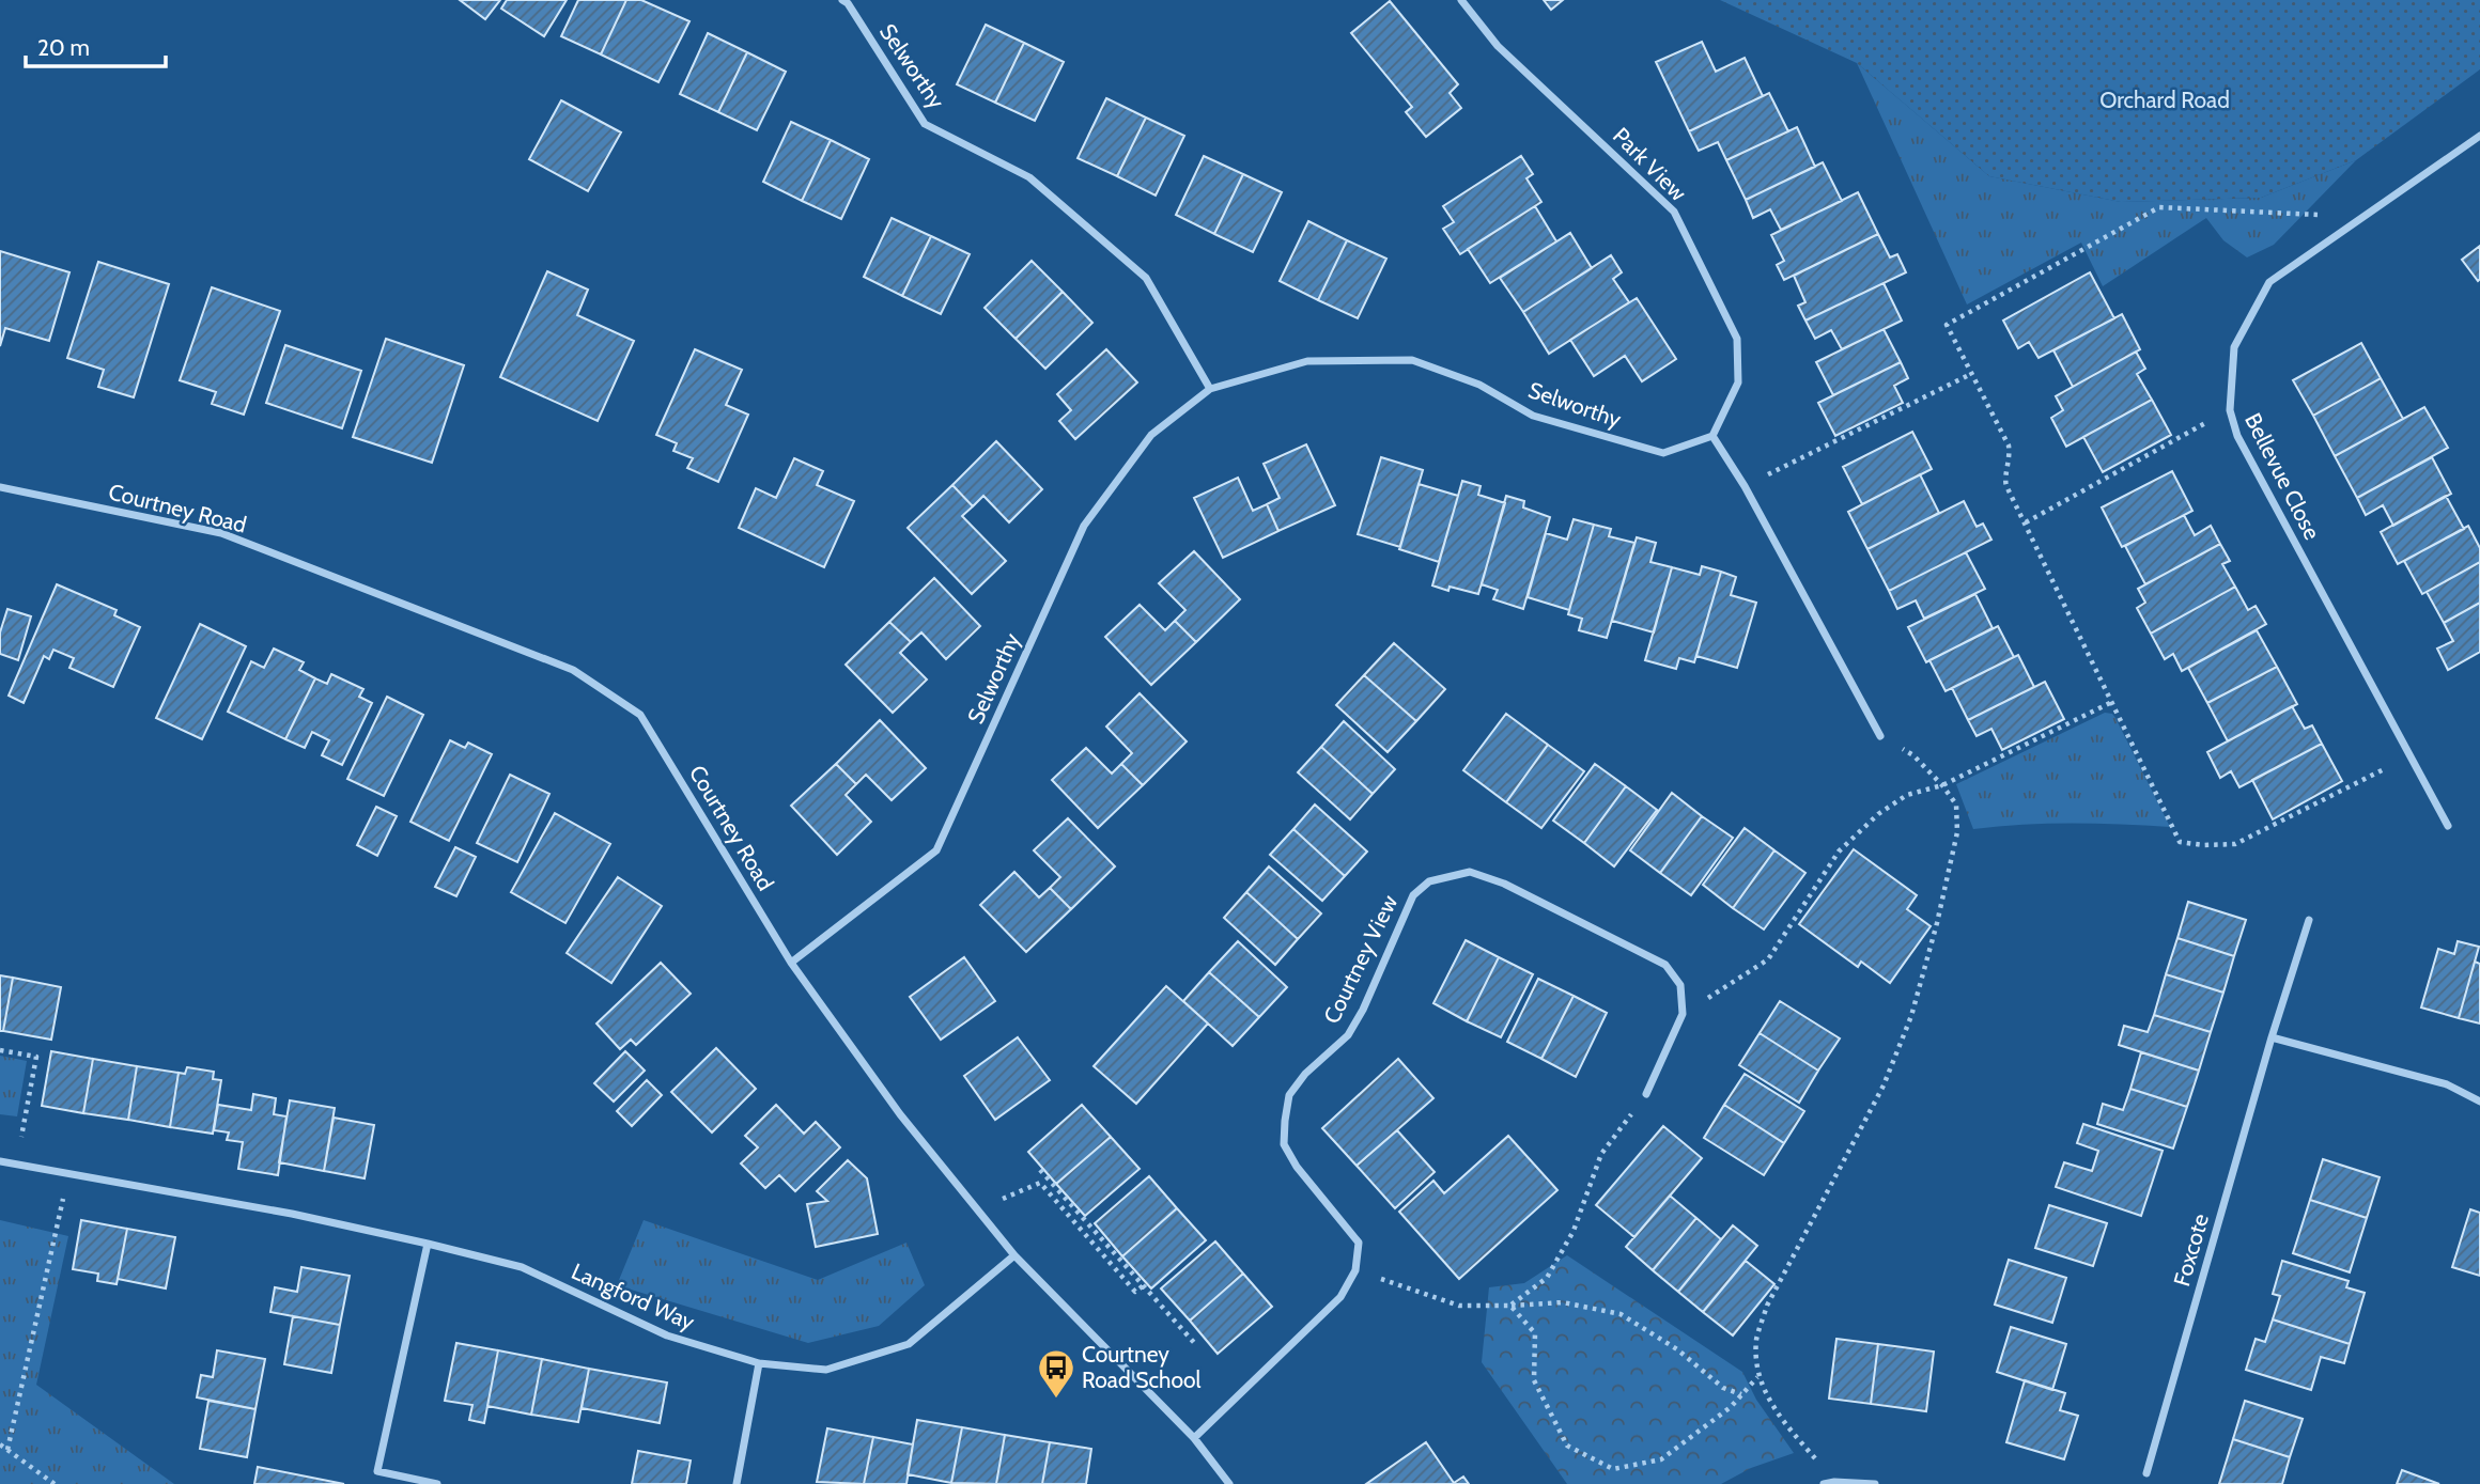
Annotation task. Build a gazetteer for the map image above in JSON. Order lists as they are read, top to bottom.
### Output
{
  "streets": {
    "street": [
      "Selworthy",
      "Park View",
      "Bellevue Close",
      "Courtney Road",
      "Courtney View",
      "Foxcote",
      "Langford Way"
    ]
  },
  "crossings": [
    ["Selworthy", "Park View"],
    ["Selworthy", "Courtney Road"],
    ["Courtney Road", "Langford Way"]
  ],
  "parks": ["Orchard Road"],
  "places": {
    "bus stop": ["Courtney Road School"]
  },
  "scale_bar": "20 m"
}
